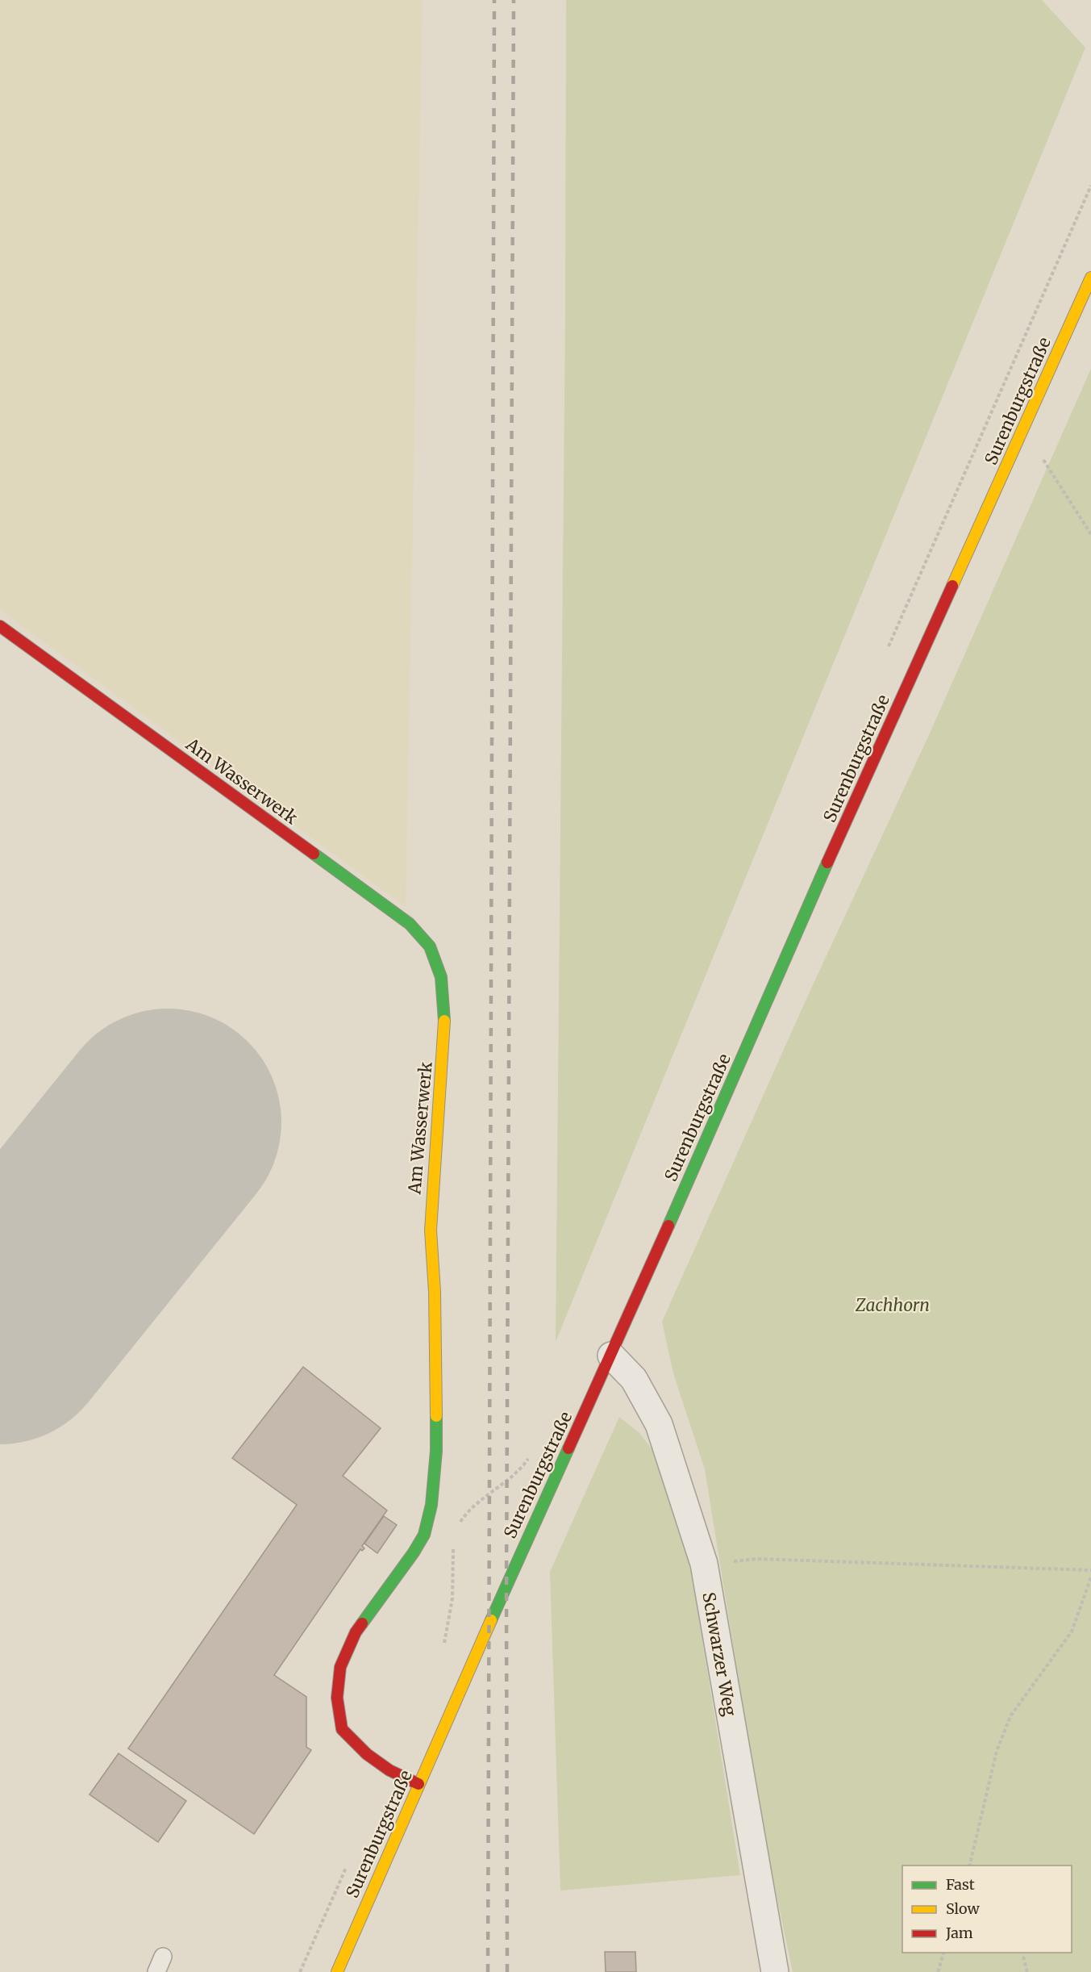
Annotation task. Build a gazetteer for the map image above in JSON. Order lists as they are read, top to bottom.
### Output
{
  "streets": {
    "street": ["Surenburgstraße", "Am Wasserwerk", "Schwarzer Weg"]
  },
  "crossings": [
    ["Surenburgstraße", "Am Wasserwerk"],
    ["Surenburgstraße", "Schwarzer Weg"]
  ],
  "parks": ["Zachhorn"],
  "legend": ["Fast", "Slow", "Jam"]
}
